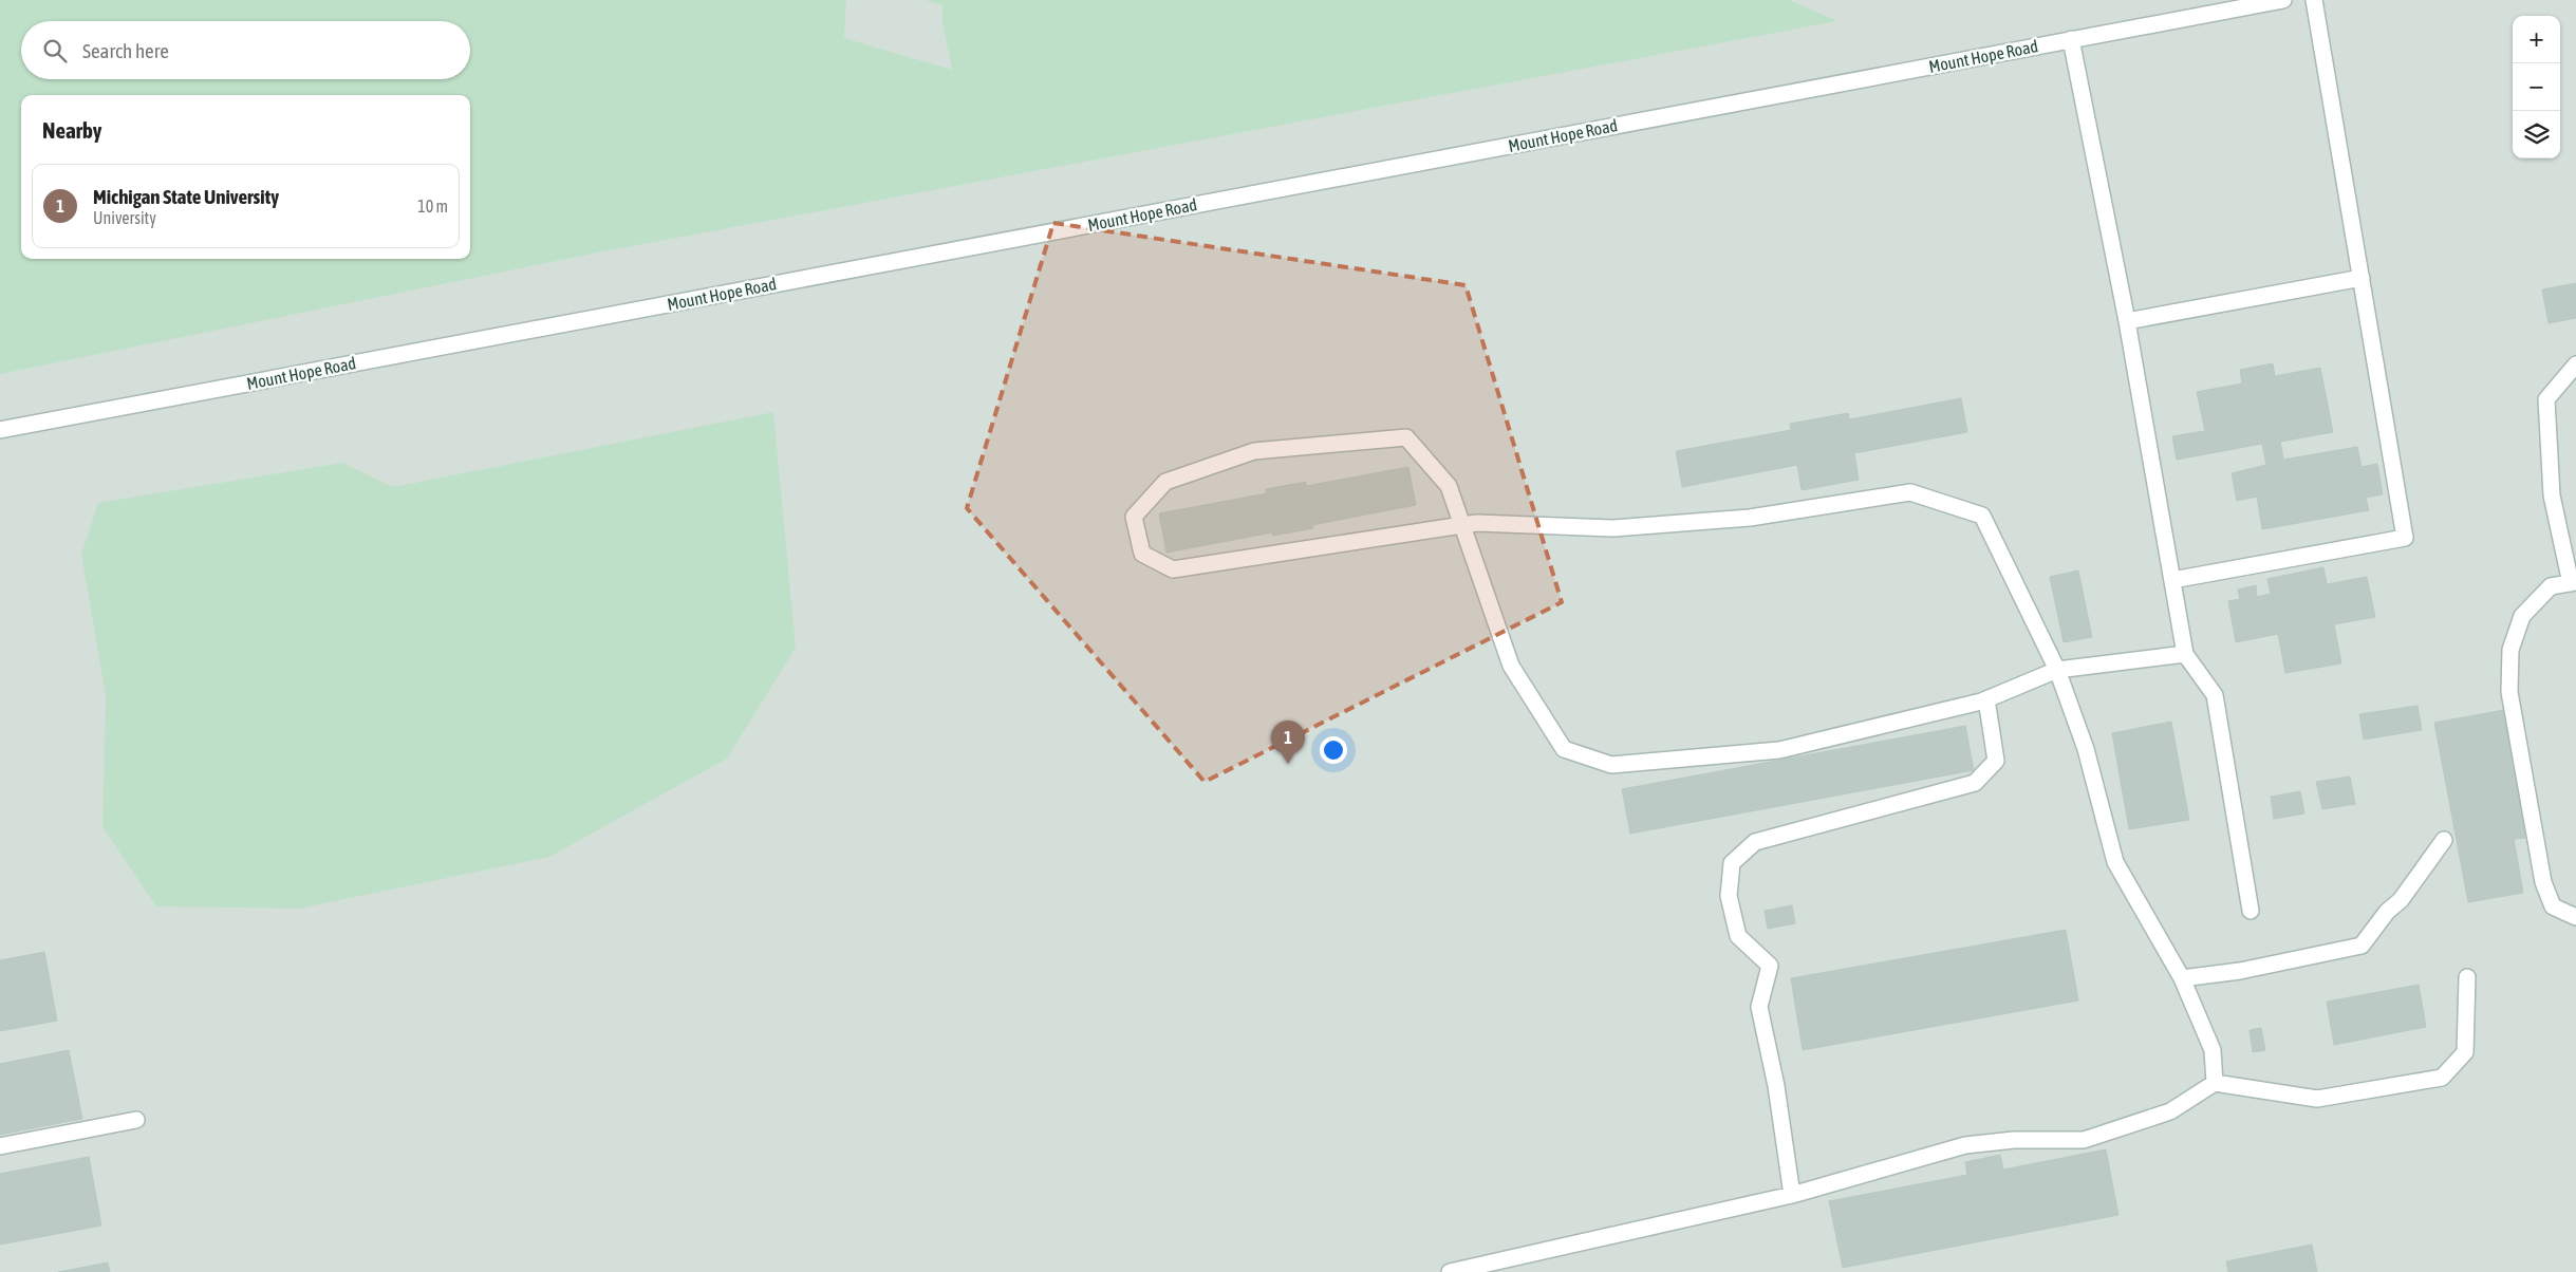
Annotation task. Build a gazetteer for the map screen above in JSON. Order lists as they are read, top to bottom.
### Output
{
  "streets": {
    "street": ["Mount Hope Road"]
  },
  "page": {
    "map_buttons": ["+", "−"],
    "search": "Search here",
    "heading": "Nearby",
    "list": [
      {
        "mark": "1",
        "name": "Michigan State University",
        "note": "University",
        "value": "10 m"
      }
    ],
    "pins": "1"
  }
}
